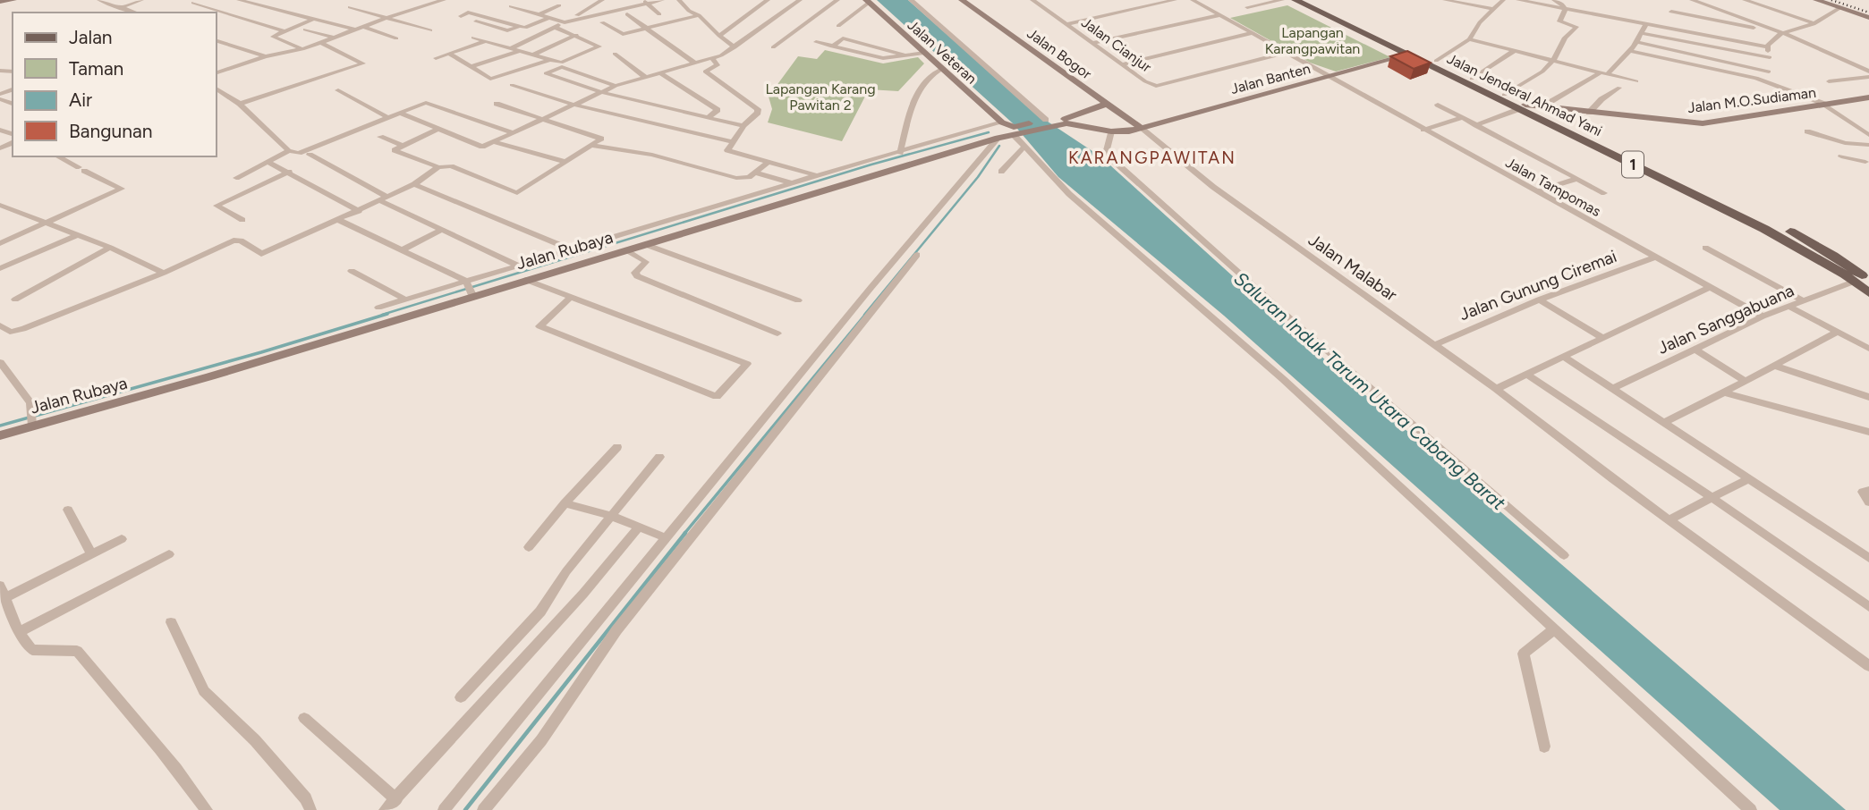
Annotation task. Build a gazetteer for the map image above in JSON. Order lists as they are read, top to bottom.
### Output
{
  "streets": {
    "main road": ["Jalan Jenderal Ahmad Yani", "1"],
    "street": [
      "Jalan Cianjur",
      "Jalan Veteran",
      "Jalan Bogor",
      "Jalan Banten",
      "Jalan M.O.Sudiaman",
      "Jalan Tampomas",
      "Jalan Rubaya",
      "Jalan Malabar",
      "Jalan Gunung Ciremai",
      "Jalan Sanggabuana"
    ]
  },
  "crossings": [
    ["Jalan Cianjur", "Jalan Tampomas"],
    ["Jalan Bogor", "Jalan Banten"],
    ["Jalan Bogor", "Jalan Rubaya"],
    ["Jalan Bogor", "Jalan Malabar"],
    ["Jalan Banten", "Jalan Jenderal Ahmad Yani"],
    ["Jalan Banten", "Jalan Tampomas"],
    ["Jalan Banten", "Jalan Rubaya"],
    ["Jalan Banten", "Jalan Malabar"],
    ["Jalan Jenderal Ahmad Yani", "Jalan M.O.Sudiaman"],
    ["Jalan Jenderal Ahmad Yani", "1"],
    ["Jalan Jenderal Ahmad Yani", "Jalan Sanggabuana"],
    ["1", "Jalan Sanggabuana"],
    ["Jalan Tampomas", "Jalan Gunung Ciremai"],
    ["Jalan Tampomas", "Jalan Sanggabuana"],
    ["Jalan Rubaya", "Jalan Malabar"],
    ["Jalan Malabar", "Jalan Gunung Ciremai"]
  ],
  "districts": ["KARANGPAWITAN"],
  "water": ["Saluran Induk Tarum Utara Cabang Barat"],
  "parks": ["Lapangan Karangpawitan", "Lapangan Karang Pawitan 2"],
  "legend": [
    "Jalan",
    "Taman",
    "Air",
    "Bangunan"
  ]
}
